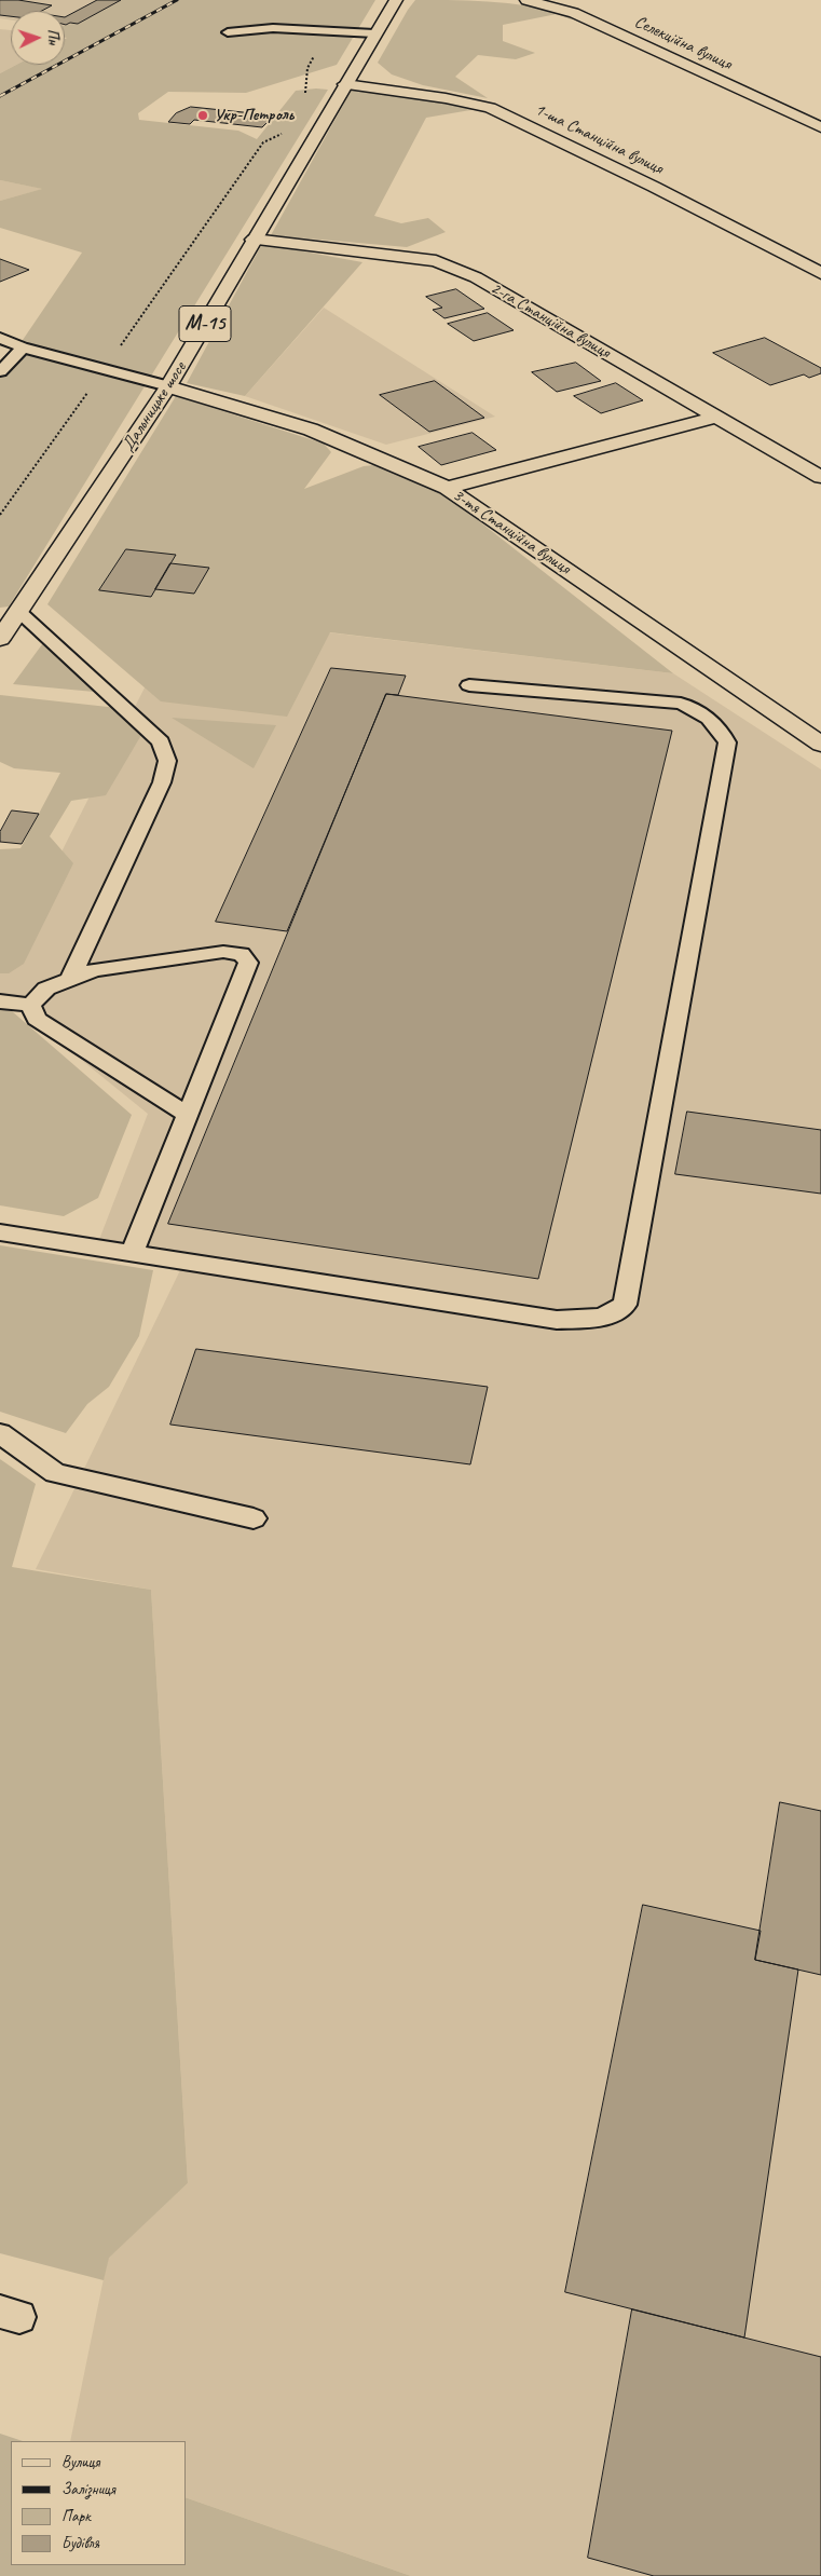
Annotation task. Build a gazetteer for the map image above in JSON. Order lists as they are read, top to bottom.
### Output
{
  "streets": {
    "street": [
      "Селекційна вулиця",
      "1-ша Станційна вулиця",
      "2-га Станційна вулиця",
      "М-15",
      "Дальницьке шосе",
      "3-тя Станційна вулиця"
    ]
  },
  "crossings": [
    ["1-ша Станційна вулиця", "Дальницьке шосе"],
    ["2-га Станційна вулиця", "Дальницьке шосе"],
    ["Дальницьке шосе", "3-тя Станційна вулиця"]
  ],
  "places": ["Укр-Петроль"],
  "legend": [
    "Вулиця",
    "Залізниця",
    "Парк",
    "Будівля"
  ],
  "north": "right"
}
